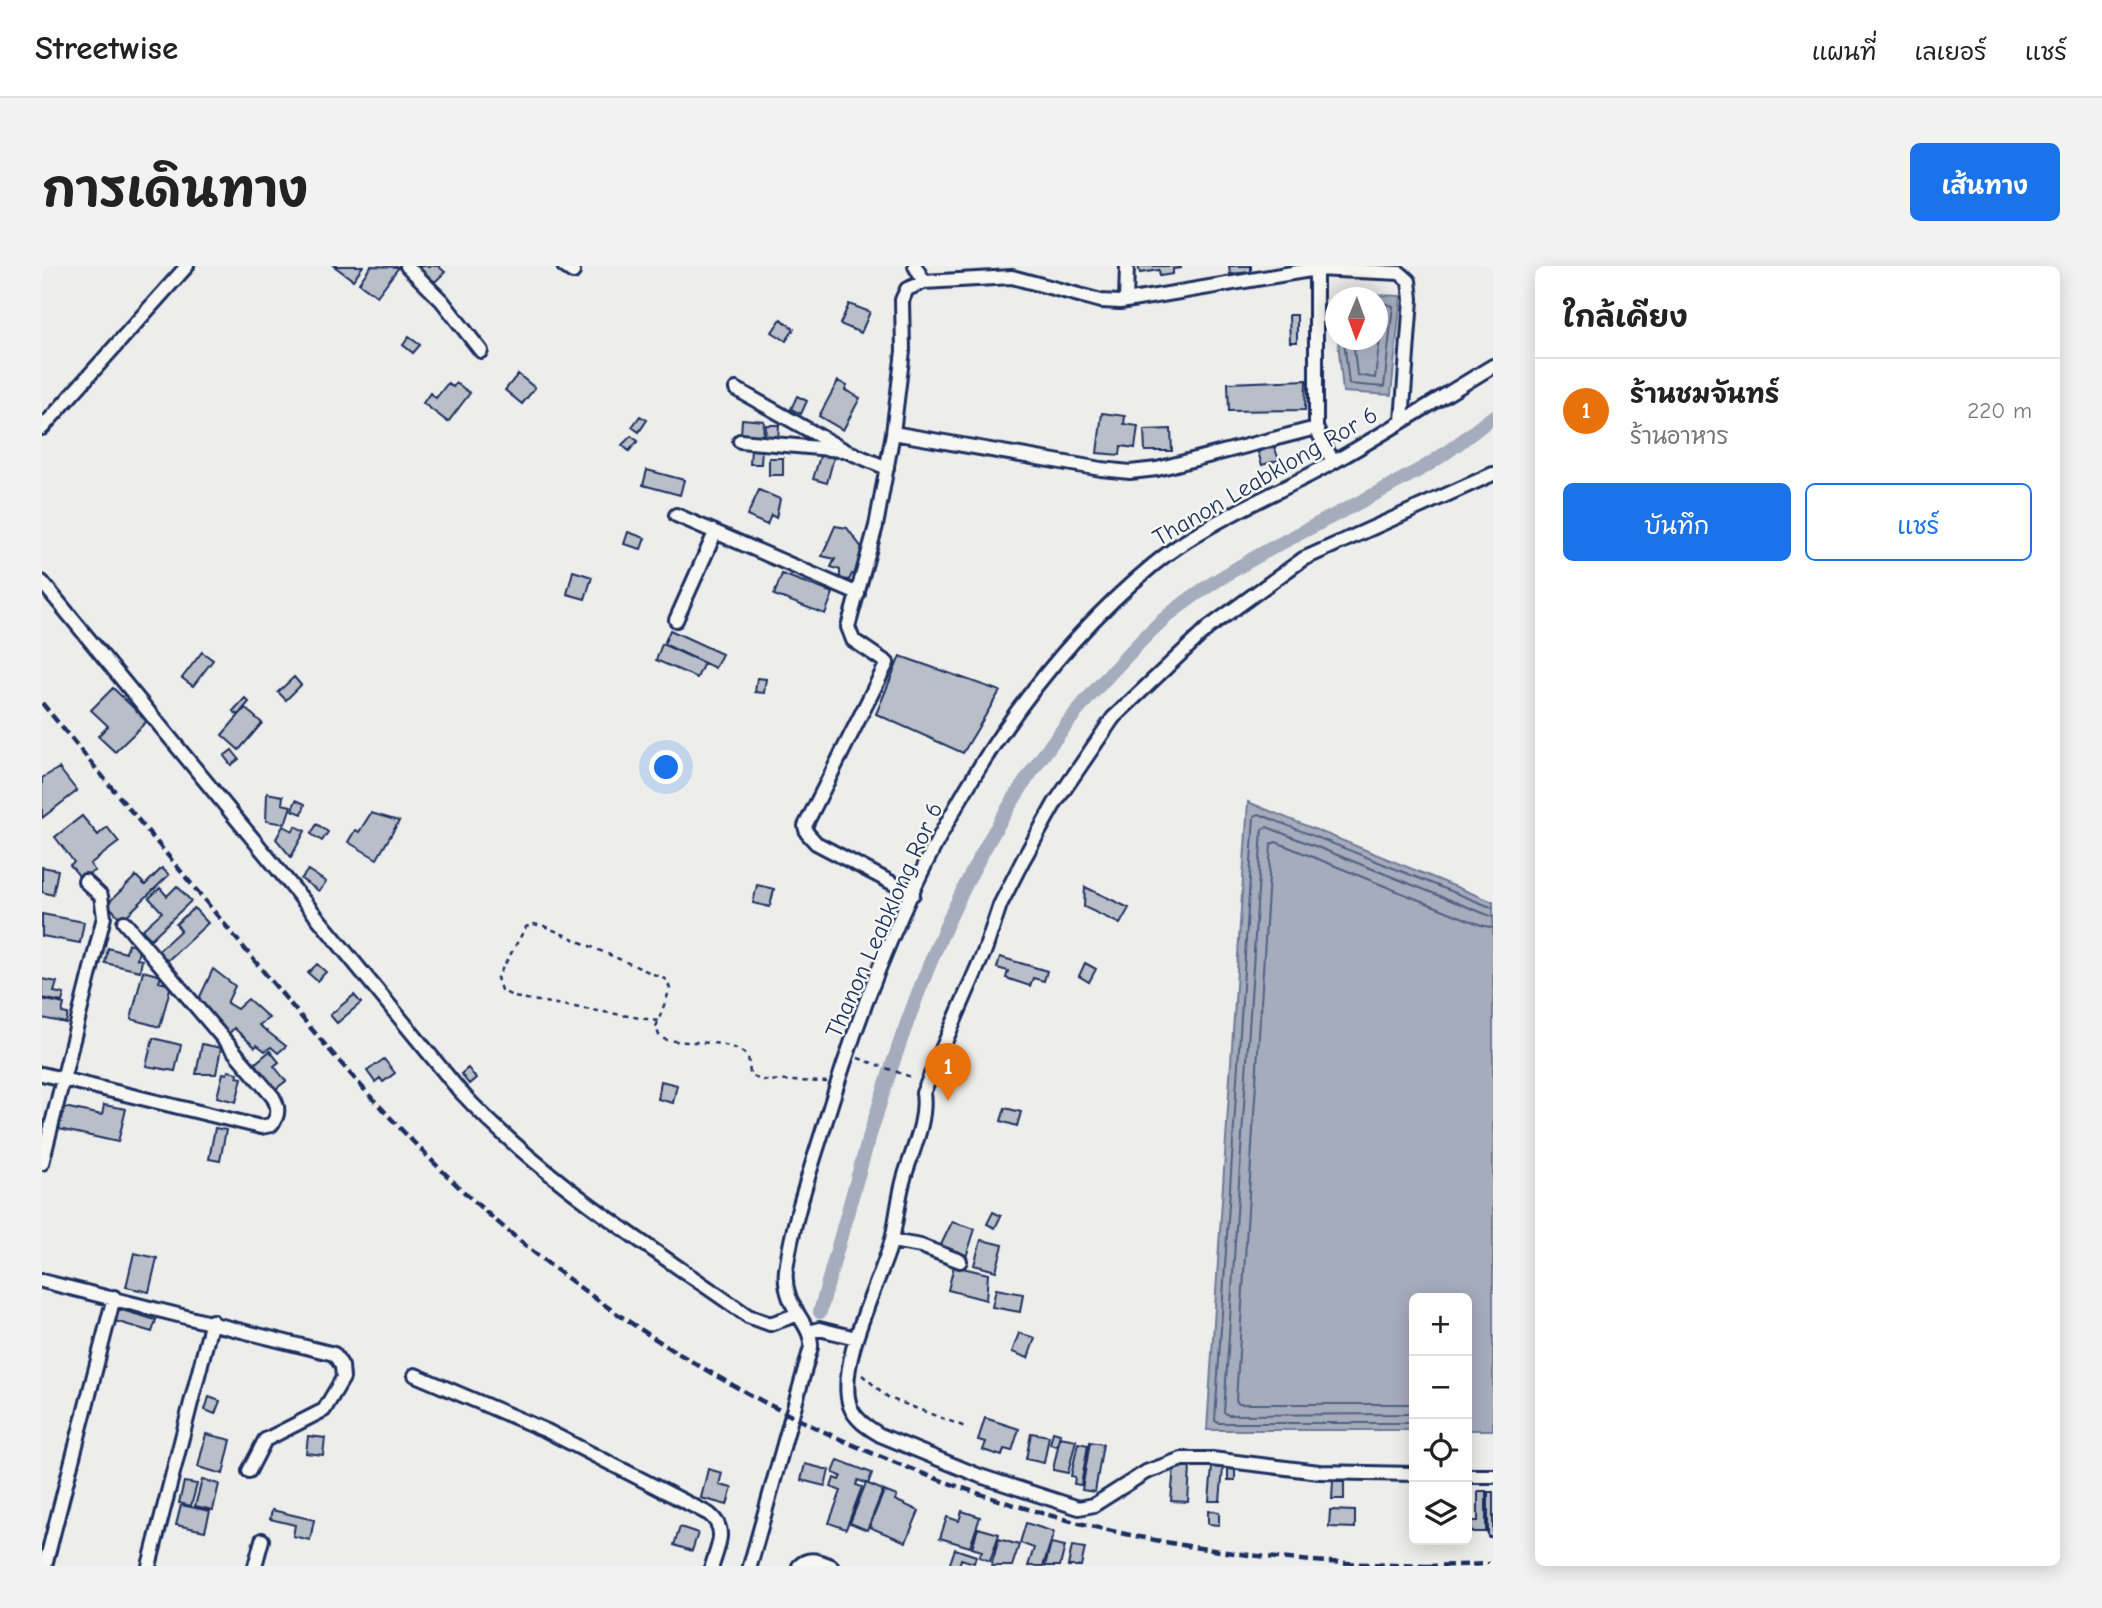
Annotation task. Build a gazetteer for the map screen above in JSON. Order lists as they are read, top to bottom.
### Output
{
  "streets": {
    "street": ["Thanon Leabklong Ror 6"]
  },
  "north": "bottom",
  "page": {
    "header": "Streetwise",
    "nav": ["แผนที่", "เลเยอร์", "แชร์"],
    "title": "การเดินทาง",
    "buttons": [
      "เส้นทาง",
      ["บันทึก", "แชร์"]
    ],
    "heading": "ใกล้เคียง",
    "list": [
      {
        "mark": "1",
        "name": "ร้านชมจันทร์",
        "note": "ร้านอาหาร",
        "value": "220 m"
      }
    ],
    "pins": "1",
    "map_buttons": ["+", "−"]
  }
}
